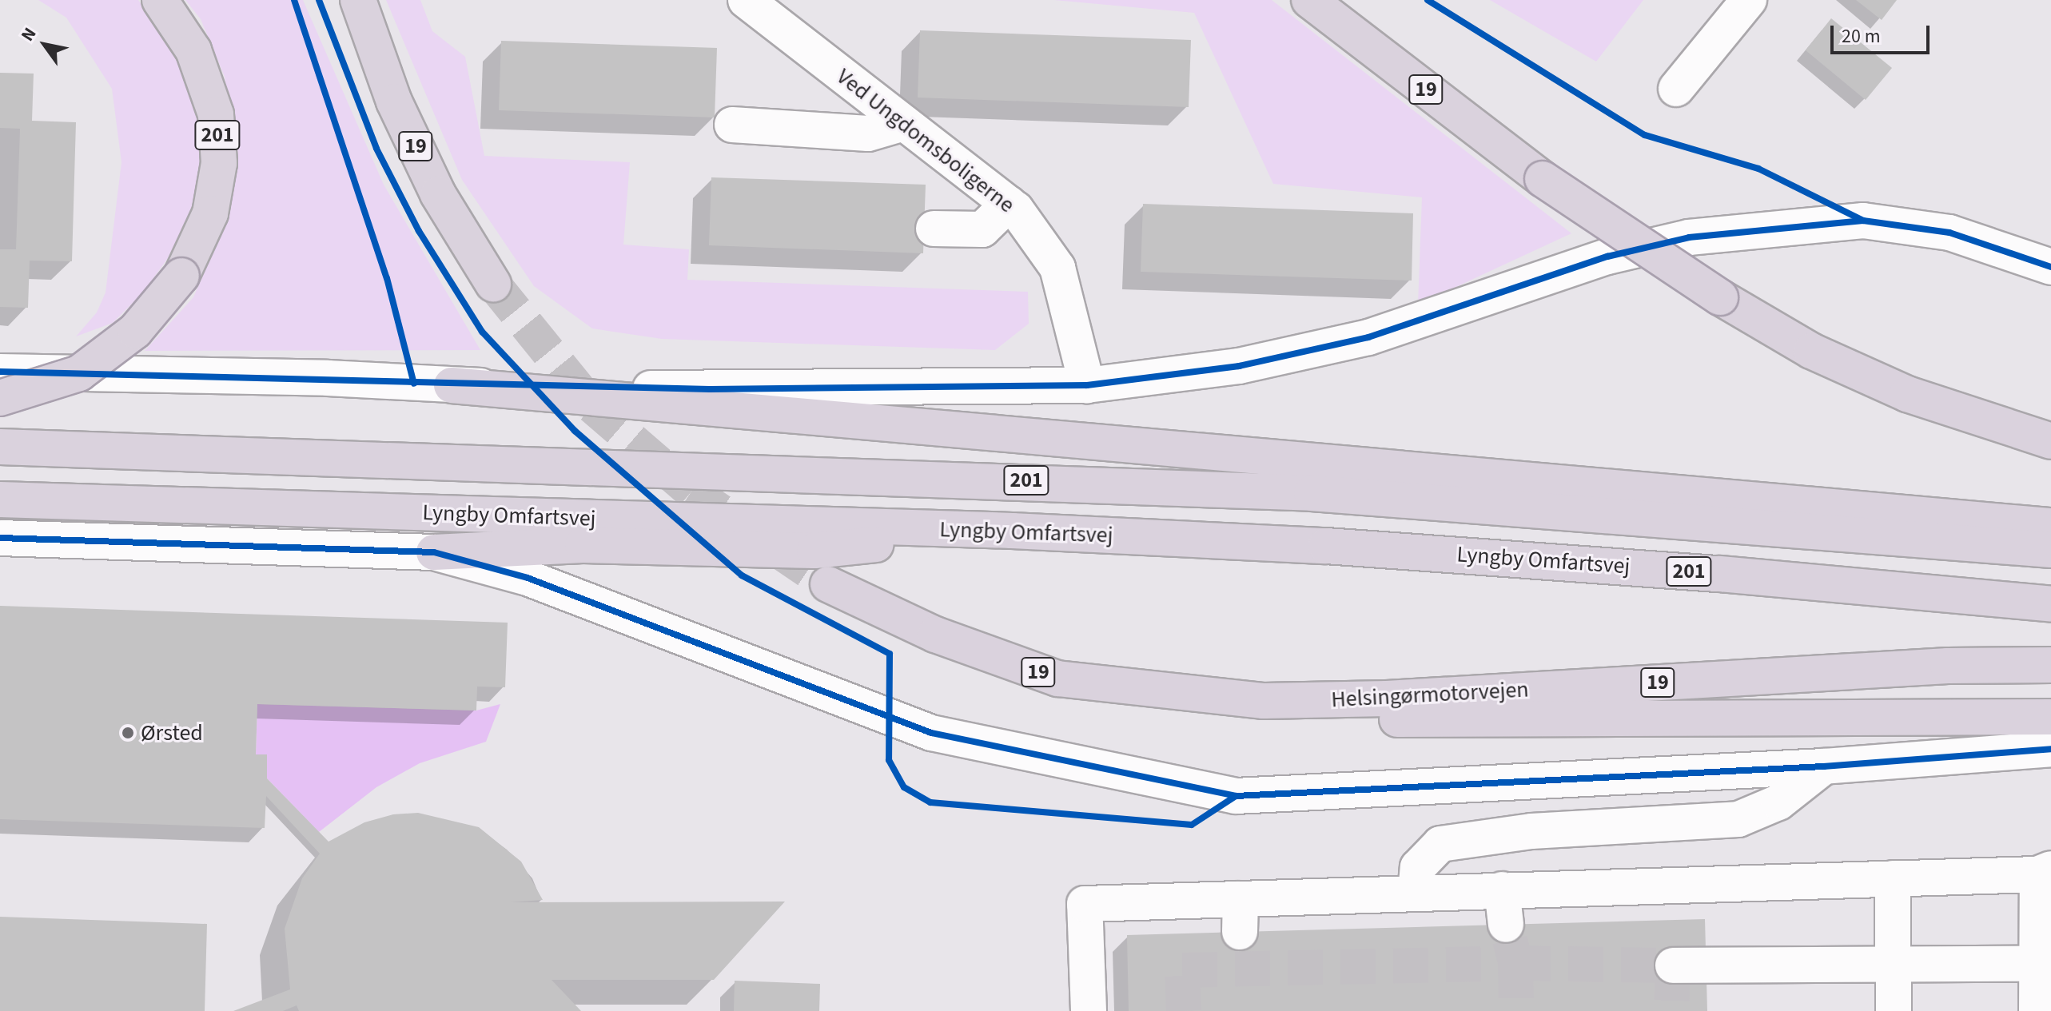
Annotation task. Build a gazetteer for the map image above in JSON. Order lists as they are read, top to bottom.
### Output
{
  "streets": {
    "highway": [
      "19",
      "201",
      "Lyngby Omfartsvej",
      "Helsingørmotorvejen"
    ],
    "street": ["Ved Ungdomsboligerne"]
  },
  "places": ["Ørsted"],
  "scale_bar": "20 m",
  "north": "top left"
}
